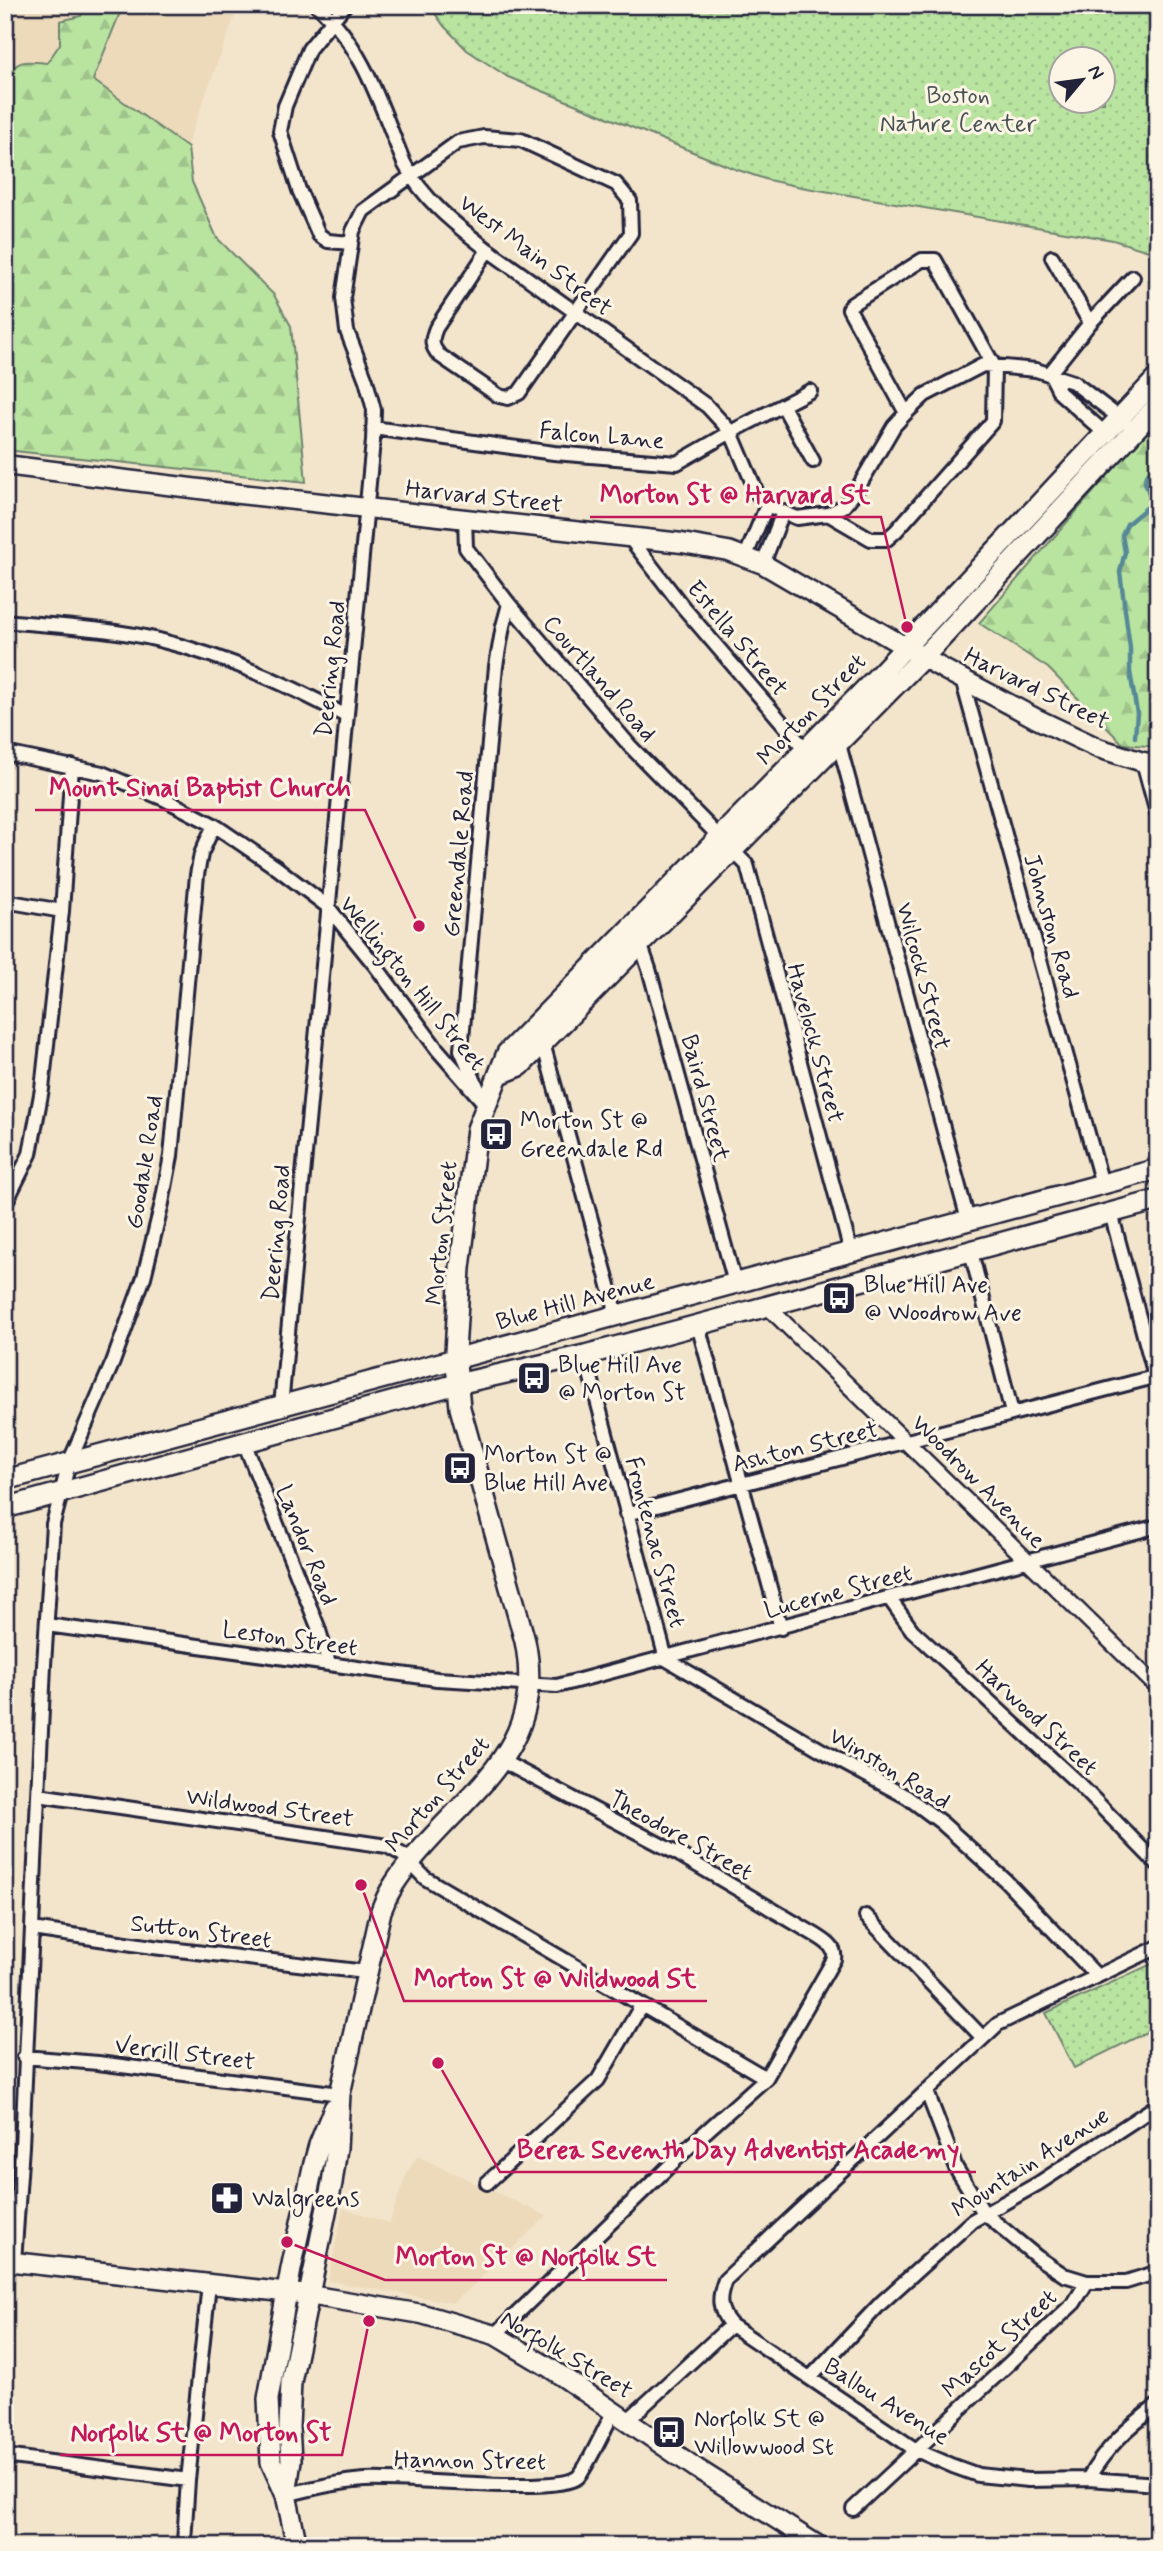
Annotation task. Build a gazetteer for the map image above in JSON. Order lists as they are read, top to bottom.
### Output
{
  "streets": {
    "main road": [
      "Harvard Street",
      "Morton Street",
      "Blue Hill Avenue",
      "Norfolk Street"
    ],
    "street": [
      "West Main Street",
      "Falcon Lane",
      "Estella Street",
      "Deering Road",
      "Courtland Road",
      "Greendale Road",
      "Johnston Road",
      "Wilcock Street",
      "Wellington Hill Street",
      "Havelock Street",
      "Baird Street",
      "Goodale Road",
      "Ashton Street",
      "Woodrow Avenue",
      "Frontenac Street",
      "Landor Road",
      "Lucerne Street",
      "Leston Street",
      "Harwood Street",
      "Winston Road",
      "Wildwood Street",
      "Theodore Street",
      "Sutton Street",
      "Verrill Street",
      "Mountain Avenue",
      "Mascot Street",
      "Ballou Avenue",
      "Hannon Street"
    ]
  },
  "crossings": [
    ["West Main Street", "Falcon Lane"],
    ["West Main Street", "Deering Road"],
    ["Falcon Lane", "Deering Road"],
    ["Harvard Street", "Estella Street"],
    ["Harvard Street", "Deering Road"],
    ["Harvard Street", "Courtland Road"],
    ["Harvard Street", "Morton Street"],
    ["Harvard Street", "Johnston Road"],
    ["Estella Street", "Morton Street"],
    ["Deering Road", "Wellington Hill Street"],
    ["Deering Road", "Blue Hill Avenue"],
    ["Courtland Road", "Morton Street"],
    ["Courtland Road", "Greendale Road"],
    ["Courtland Road", "Havelock Street"],
    ["Morton Street", "Greendale Road"],
    ["Morton Street", "Wilcock Street"],
    ["Morton Street", "Wellington Hill Street"],
    ["Morton Street", "Havelock Street"],
    ["Morton Street", "Baird Street"],
    ["Morton Street", "Blue Hill Avenue"],
    ["Morton Street", "Lucerne Street"],
    ["Morton Street", "Leston Street"],
    ["Morton Street", "Wildwood Street"],
    ["Morton Street", "Theodore Street"],
    ["Morton Street", "Sutton Street"],
    ["Morton Street", "Verrill Street"],
    ["Morton Street", "Norfolk Street"],
    ["Morton Street", "Hannon Street"],
    ["Greendale Road", "Wellington Hill Street"],
    ["Johnston Road", "Blue Hill Avenue"],
    ["Wilcock Street", "Blue Hill Avenue"],
    ["Wellington Hill Street", "Goodale Road"],
    ["Havelock Street", "Blue Hill Avenue"],
    ["Baird Street", "Blue Hill Avenue"],
    ["Goodale Road", "Blue Hill Avenue"],
    ["Goodale Road", "Leston Street"],
    ["Goodale Road", "Wildwood Street"],
    ["Goodale Road", "Sutton Street"],
    ["Goodale Road", "Verrill Street"],
    ["Goodale Road", "Norfolk Street"],
    ["Blue Hill Avenue", "Woodrow Avenue"],
    ["Blue Hill Avenue", "Frontenac Street"],
    ["Blue Hill Avenue", "Landor Road"],
    ["Ashton Street", "Woodrow Avenue"],
    ["Ashton Street", "Frontenac Street"],
    ["Woodrow Avenue", "Lucerne Street"],
    ["Frontenac Street", "Lucerne Street"],
    ["Frontenac Street", "Winston Road"],
    ["Landor Road", "Leston Street"],
    ["Lucerne Street", "Leston Street"],
    ["Lucerne Street", "Harwood Street"],
    ["Lucerne Street", "Winston Road"],
    ["Wildwood Street", "Theodore Street"],
    ["Mountain Avenue", "Ballou Avenue"],
    ["Mascot Street", "Ballou Avenue"],
    ["Norfolk Street", "Hannon Street"],
    ["Ballou Avenue", "Hannon Street"]
  ],
  "parks": ["Boston Nature Center"],
  "places": {
    "other": [
      "Morton St @ Harvard St",
      "Mount Sinai Baptist Church",
      "Morton St @ Wildwood St",
      "Berea Seventh Day Adventist Academy",
      "Morton St @ Norfolk St",
      "Norfolk St @ Morton St"
    ],
    "bus stop": [
      "Morton St @ Greendale Rd",
      "Blue Hill Ave @ Woodrow Ave",
      "Blue Hill Ave @ Morton St",
      "Morton St @ Blue Hill Ave",
      "Norfolk St @ Willowwood St"
    ],
    "pharmacy": ["Walgreens"]
  },
  "north": "top right"
}
